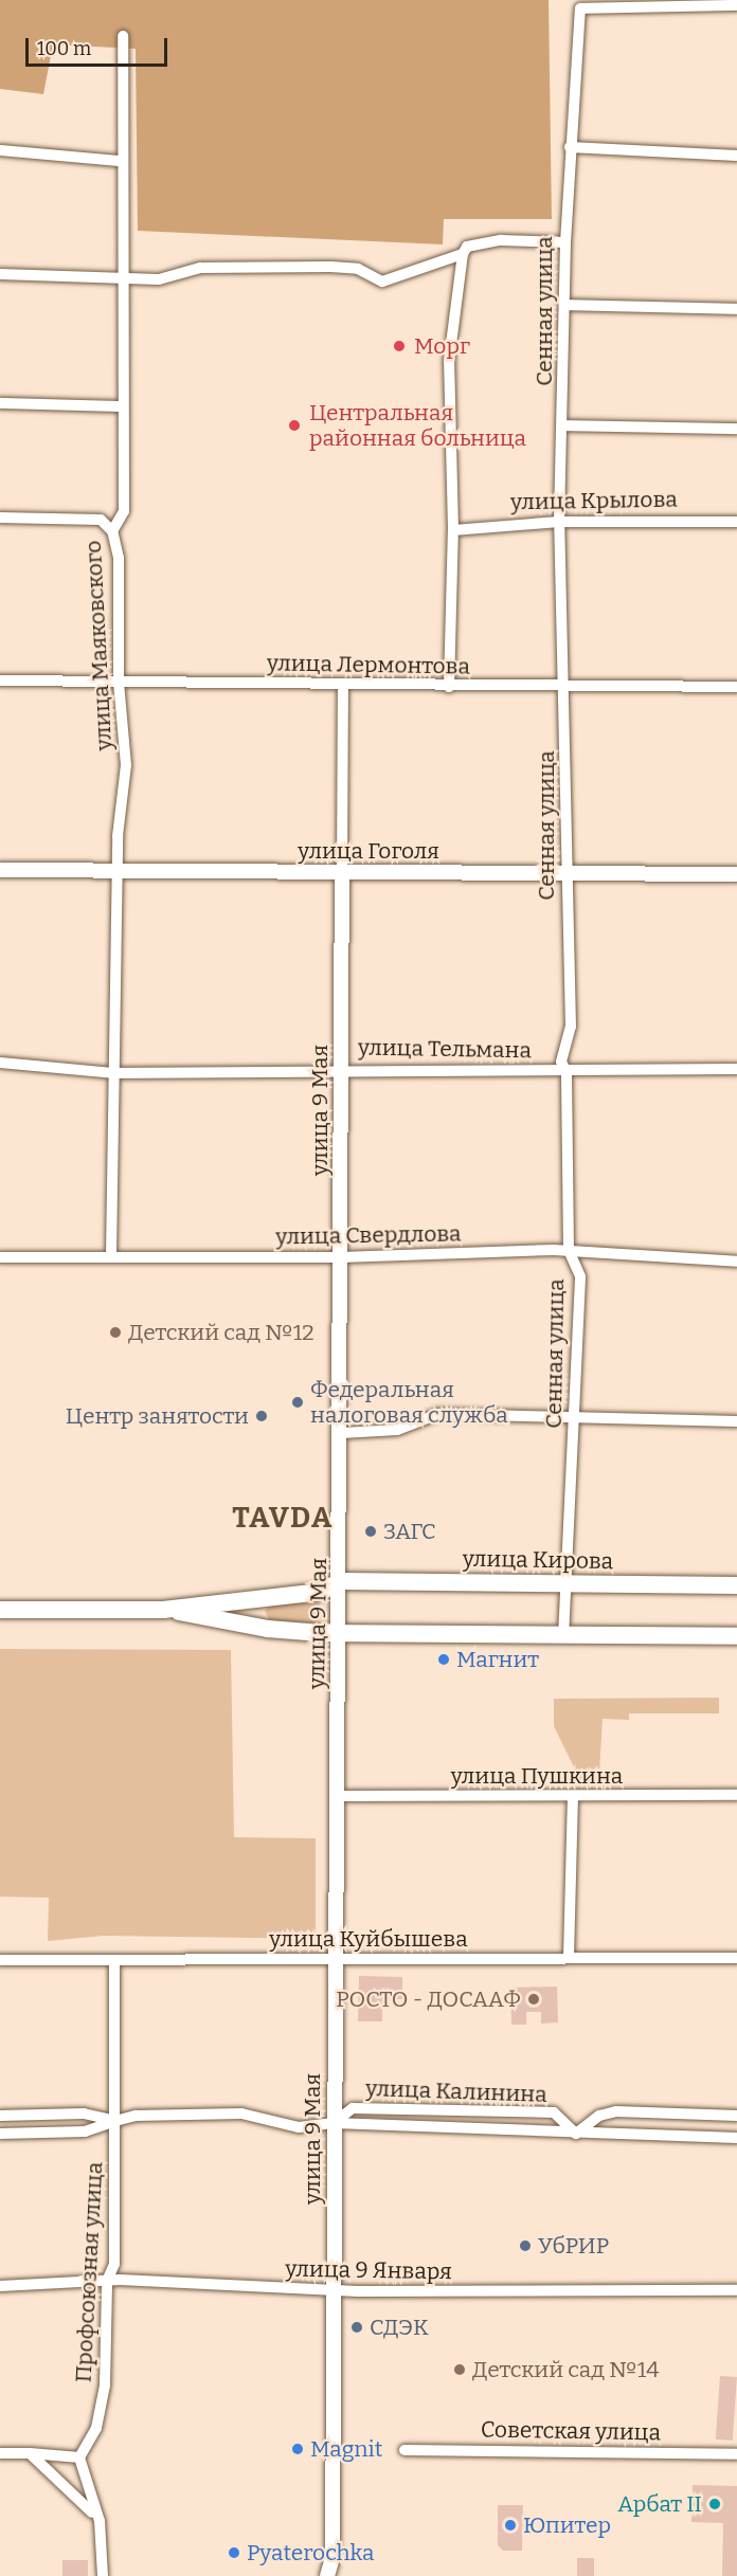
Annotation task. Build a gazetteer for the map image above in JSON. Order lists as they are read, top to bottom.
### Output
{
  "streets": {
    "main road": ["улица Кирова"],
    "street": [
      "Сенная улица",
      "улица Крылова",
      "улица Маяковского",
      "улица Лермонтова",
      "улица Гоголя",
      "улица Тельмана",
      "улица 9 Мая",
      "улица Свердлова",
      "улица Пушкина",
      "улица Куйбышева",
      "улица Калинина",
      "улица 9 Января",
      "Профсоюзная улица",
      "Советская улица"
    ]
  },
  "crossings": [
    ["Сенная улица", "улица Крылова"],
    ["Сенная улица", "улица Лермонтова"],
    ["Сенная улица", "улица Гоголя"],
    ["Сенная улица", "улица Тельмана"],
    ["Сенная улица", "улица Свердлова"],
    ["Сенная улица", "улица Кирова"],
    ["улица Маяковского", "улица Лермонтова"],
    ["улица Маяковского", "улица Гоголя"],
    ["улица Маяковского", "улица Тельмана"],
    ["улица Маяковского", "улица Свердлова"],
    ["улица Лермонтова", "улица 9 Мая"],
    ["улица Гоголя", "улица 9 Мая"],
    ["улица Тельмана", "улица 9 Мая"],
    ["улица 9 Мая", "улица Свердлова"],
    ["улица 9 Мая", "улица Кирова"],
    ["улица 9 Мая", "улица Пушкина"],
    ["улица 9 Мая", "улица Куйбышева"],
    ["улица 9 Мая", "улица Калинина"],
    ["улица 9 Мая", "улица 9 Января"],
    ["улица Куйбышева", "Профсоюзная улица"],
    ["улица Калинина", "Профсоюзная улица"],
    ["улица 9 Января", "Профсоюзная улица"]
  ],
  "districts": ["TAVDA"],
  "places": [
    "Морг",
    "Центральная районная больница",
    "Детский сад №12",
    "Федеральная налоговая служба",
    "Центр занятости",
    "ЗАГС",
    "Магнит",
    "РОСТО - ДОСААФ",
    "УбРИР",
    "СДЭК",
    "Детский сад №14",
    "Magnit",
    "Арбат II",
    "Юпитер",
    "Pyaterochka"
  ],
  "scale_bar": "100 m"
}
